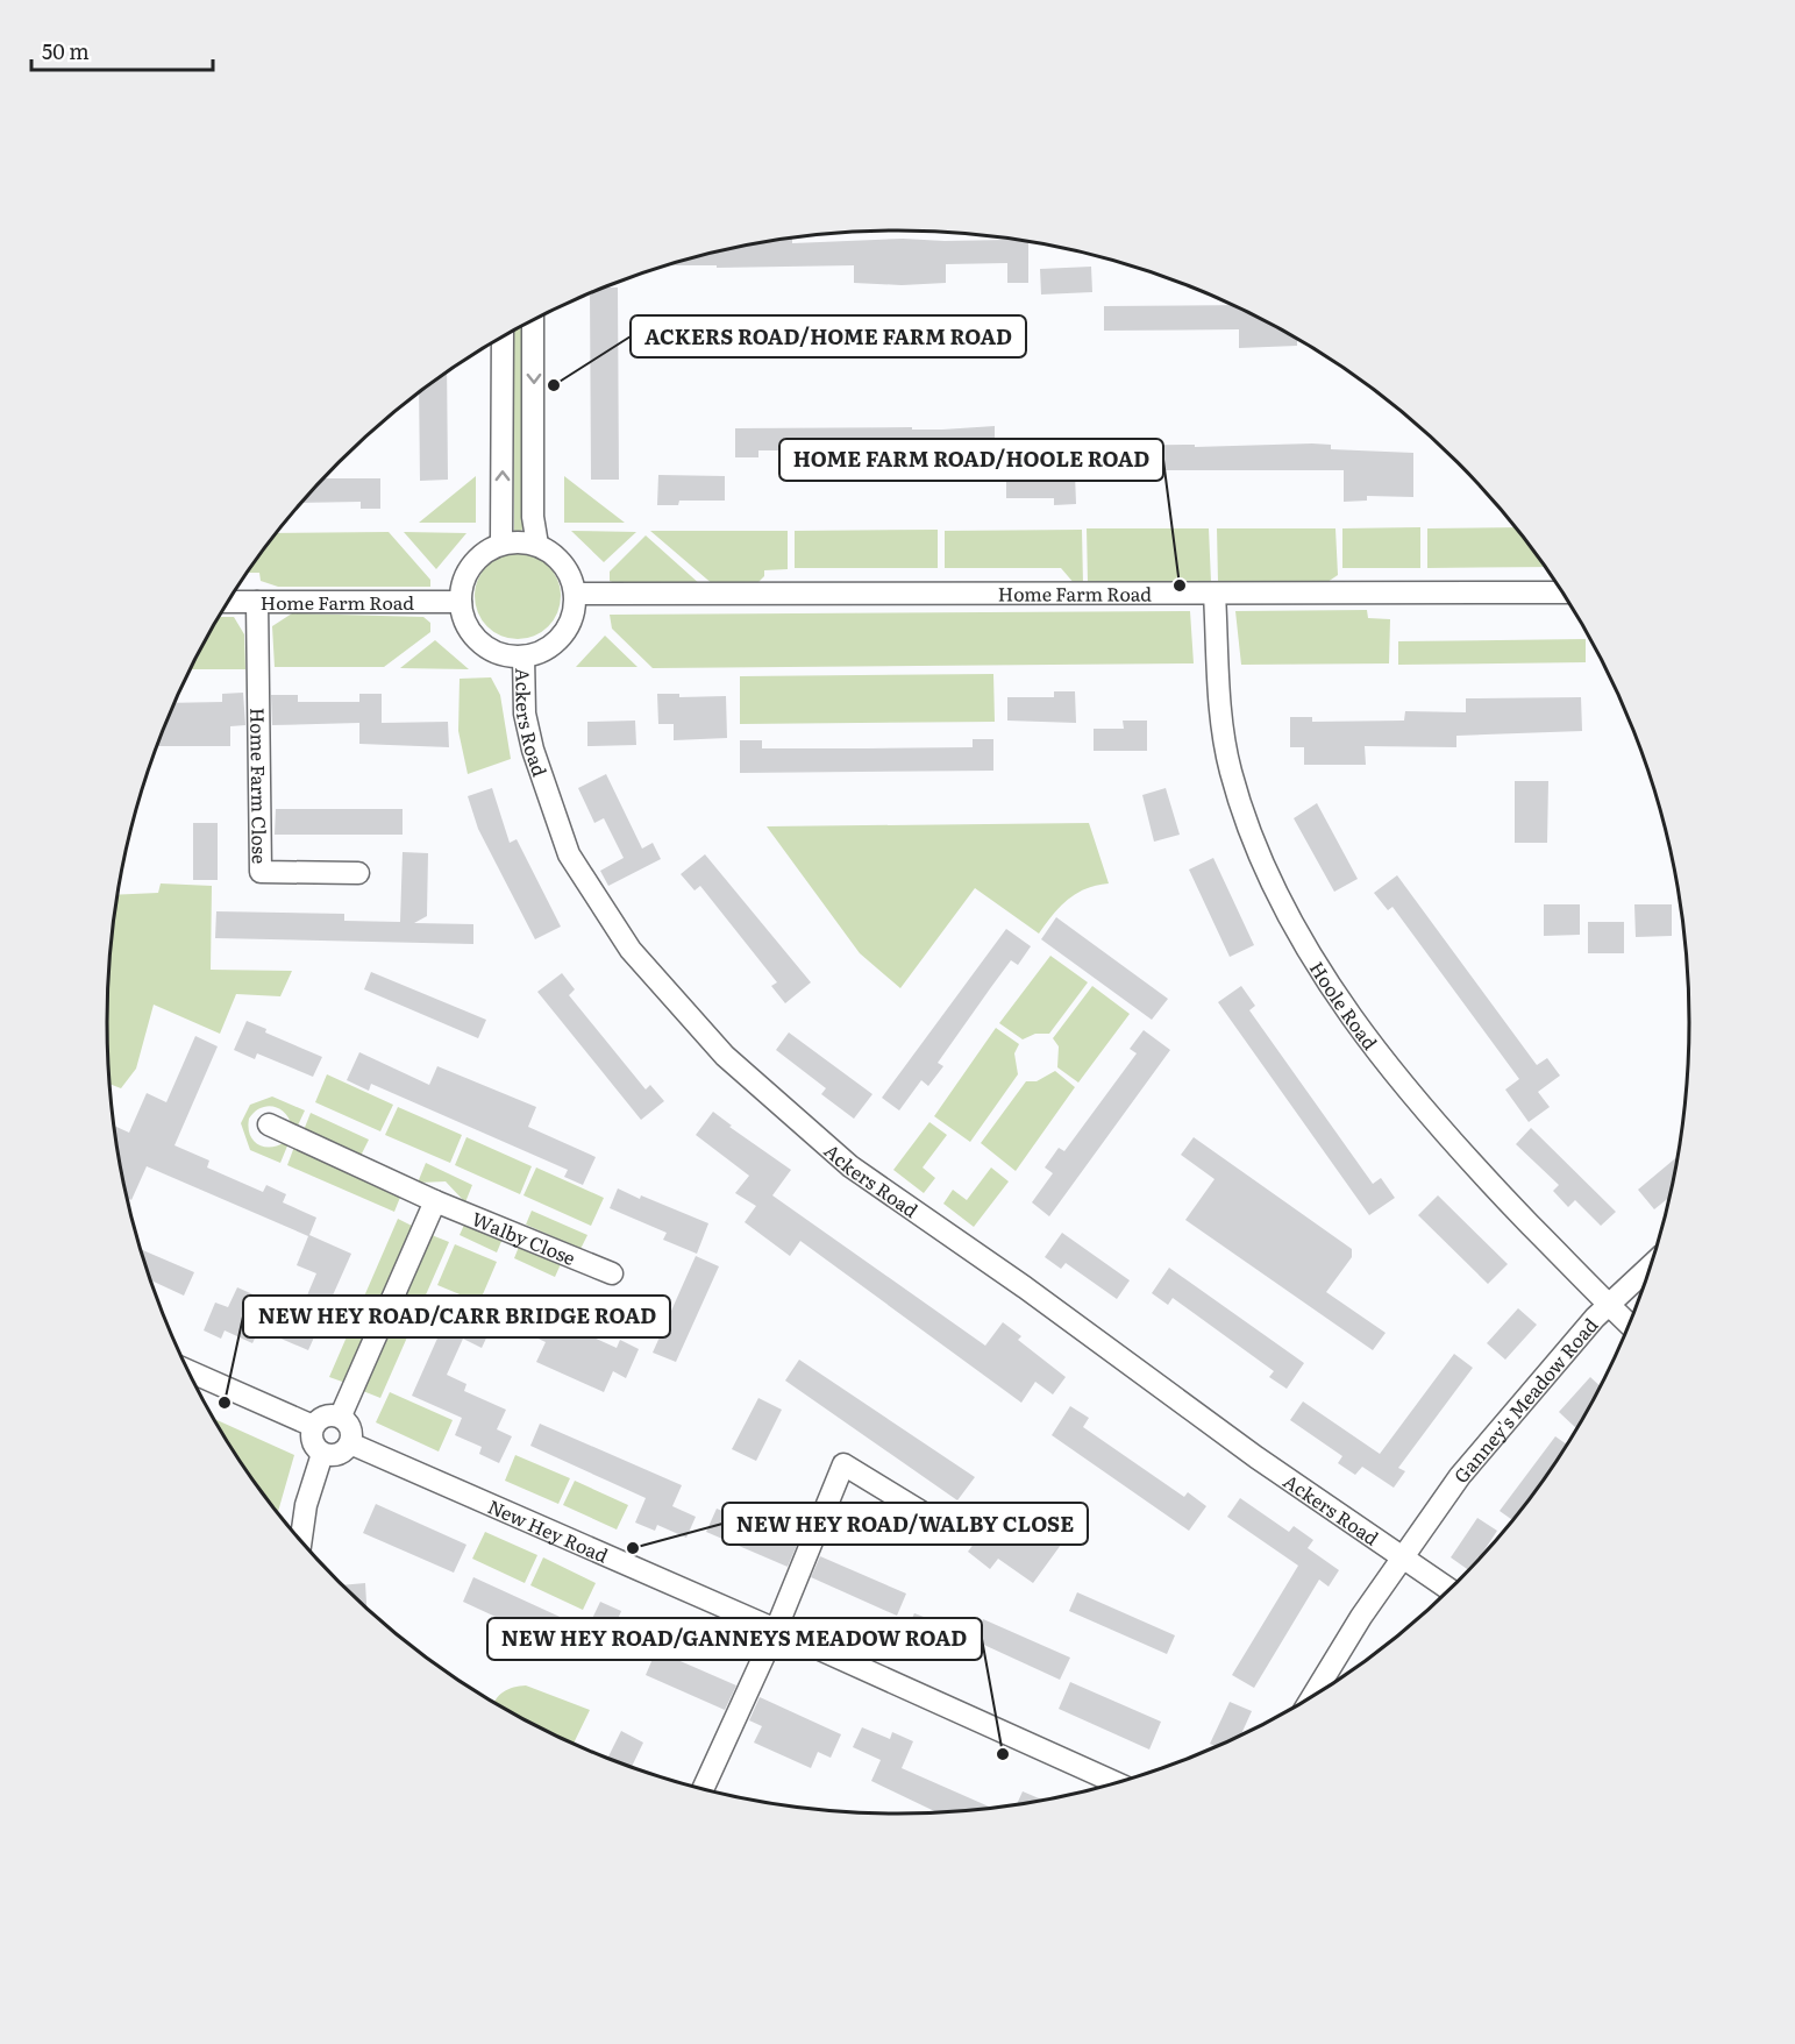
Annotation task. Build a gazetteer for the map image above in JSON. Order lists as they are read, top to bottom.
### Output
{
  "streets": {
    "street": [
      "Home Farm Road",
      "Ackers Road",
      "Home Farm Close",
      "Hoole Road",
      "Walby Close",
      "Ganney's Meadow Road",
      "New Hey Road"
    ]
  },
  "crossings": [
    ["Home Farm Road", "Ackers Road"],
    ["Home Farm Road", "Home Farm Close"],
    ["Home Farm Road", "Hoole Road"],
    ["Ackers Road", "Ganney's Meadow Road"],
    ["Hoole Road", "Ganney's Meadow Road"]
  ],
  "places": [
    "ACKERS ROAD/HOME FARM ROAD",
    "HOME FARM ROAD/HOOLE ROAD",
    "NEW HEY ROAD/CARR BRIDGE ROAD",
    "NEW HEY ROAD/WALBY CLOSE",
    "NEW HEY ROAD/GANNEYS MEADOW ROAD"
  ],
  "scale_bar": "50 m"
}
